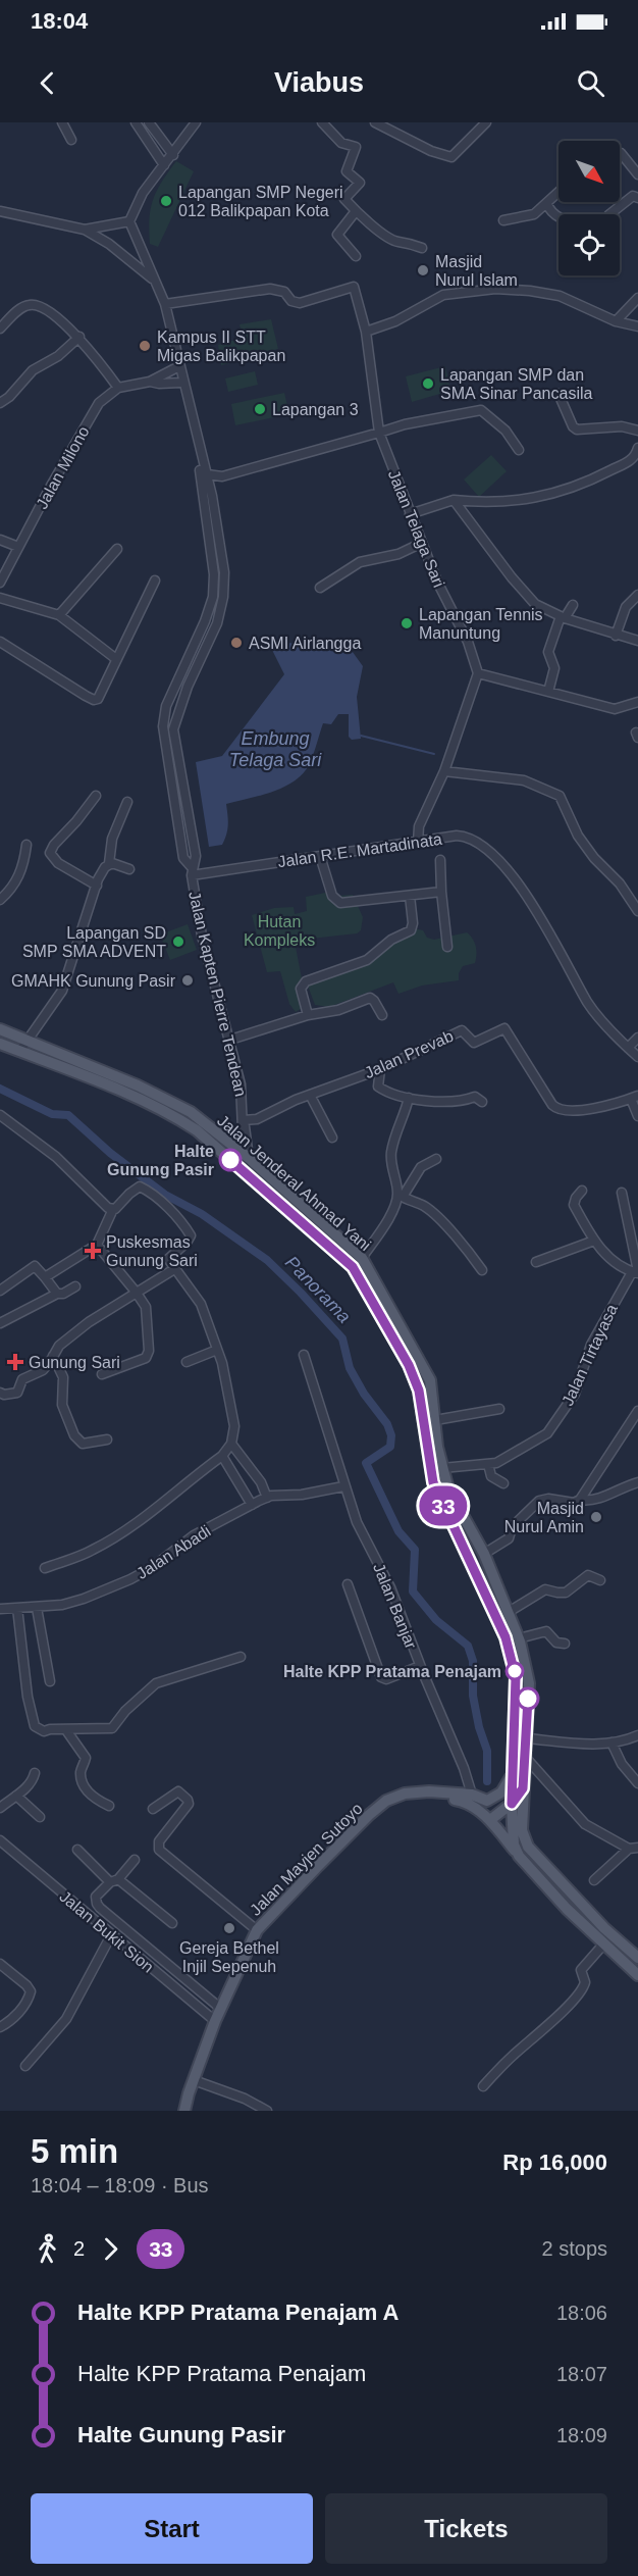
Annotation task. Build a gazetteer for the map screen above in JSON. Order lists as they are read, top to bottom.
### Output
{
  "streets": {
    "main road": ["Jalan Jenderal Ahmad Yani", "Jalan Mayjen Sutoyo"],
    "street": [
      "Jalan Milono",
      "Jalan Telaga Sari",
      "Jalan R.E. Martadinata",
      "Jalan Kapten Pierre Tendean",
      "Jalan Prevab",
      "Jalan Tirtayasa",
      "Jalan Abadi",
      "Jalan Banjar",
      "Jalan Bukit Sion"
    ]
  },
  "crossings": [
    ["Jalan Telaga Sari", "Jalan Kapten Pierre Tendean"],
    ["Jalan R.E. Martadinata", "Jalan Kapten Pierre Tendean"],
    ["Jalan Kapten Pierre Tendean", "Jalan Prevab"],
    ["Jalan Kapten Pierre Tendean", "Jalan Jenderal Ahmad Yani"],
    ["Jalan Jenderal Ahmad Yani", "Jalan Tirtayasa"],
    ["Jalan Jenderal Ahmad Yani", "Jalan Mayjen Sutoyo"],
    ["Jalan Abadi", "Jalan Banjar"],
    ["Jalan Banjar", "Jalan Mayjen Sutoyo"],
    ["Jalan Mayjen Sutoyo", "Jalan Bukit Sion"]
  ],
  "water": ["Embung Telaga Sari", "Panorama"],
  "parks": ["Hutan Kompleks"],
  "places": {
    "other": [
      "Lapangan SMP Negeri 012 Balikpapan Kota",
      "Masjid Nurul Islam",
      "Kampus II STT Migas Balikpapan",
      "Lapangan SMP dan SMA Sinar Pancasila",
      "Lapangan 3",
      "Lapangan Tennis Manuntung",
      "ASMI Airlangga",
      "Lapangan SD SMP SMA ADVENT",
      "GMAHK Gunung Pasir",
      "Halte Gunung Pasir",
      "Masjid Nurul Amin",
      "Halte KPP Pratama Penajam",
      "Gereja Bethel Injil Sepenuh"
    ],
    "health": ["Puskesmas Gunung Sari", "Gunung Sari"]
  },
  "lines": ["bus line 33"],
  "north": "bottom right",
  "page": {
    "status": "18:04",
    "header": "Viabus",
    "on_map": "33",
    "heading": ["5 min", "18:04 – 18:09 · Bus", "Rp 16,000"],
    "legs": ["2", "33", "2 stops"],
    "list": [
      {
        "name": "Halte KPP Pratama Penajam A",
        "value": "18:06"
      },
      {
        "name": "Halte KPP Pratama Penajam",
        "value": "18:07"
      },
      {
        "name": "Halte Gunung Pasir",
        "value": "18:09"
      }
    ],
    "buttons": ["Start", "Tickets"]
  }
}
